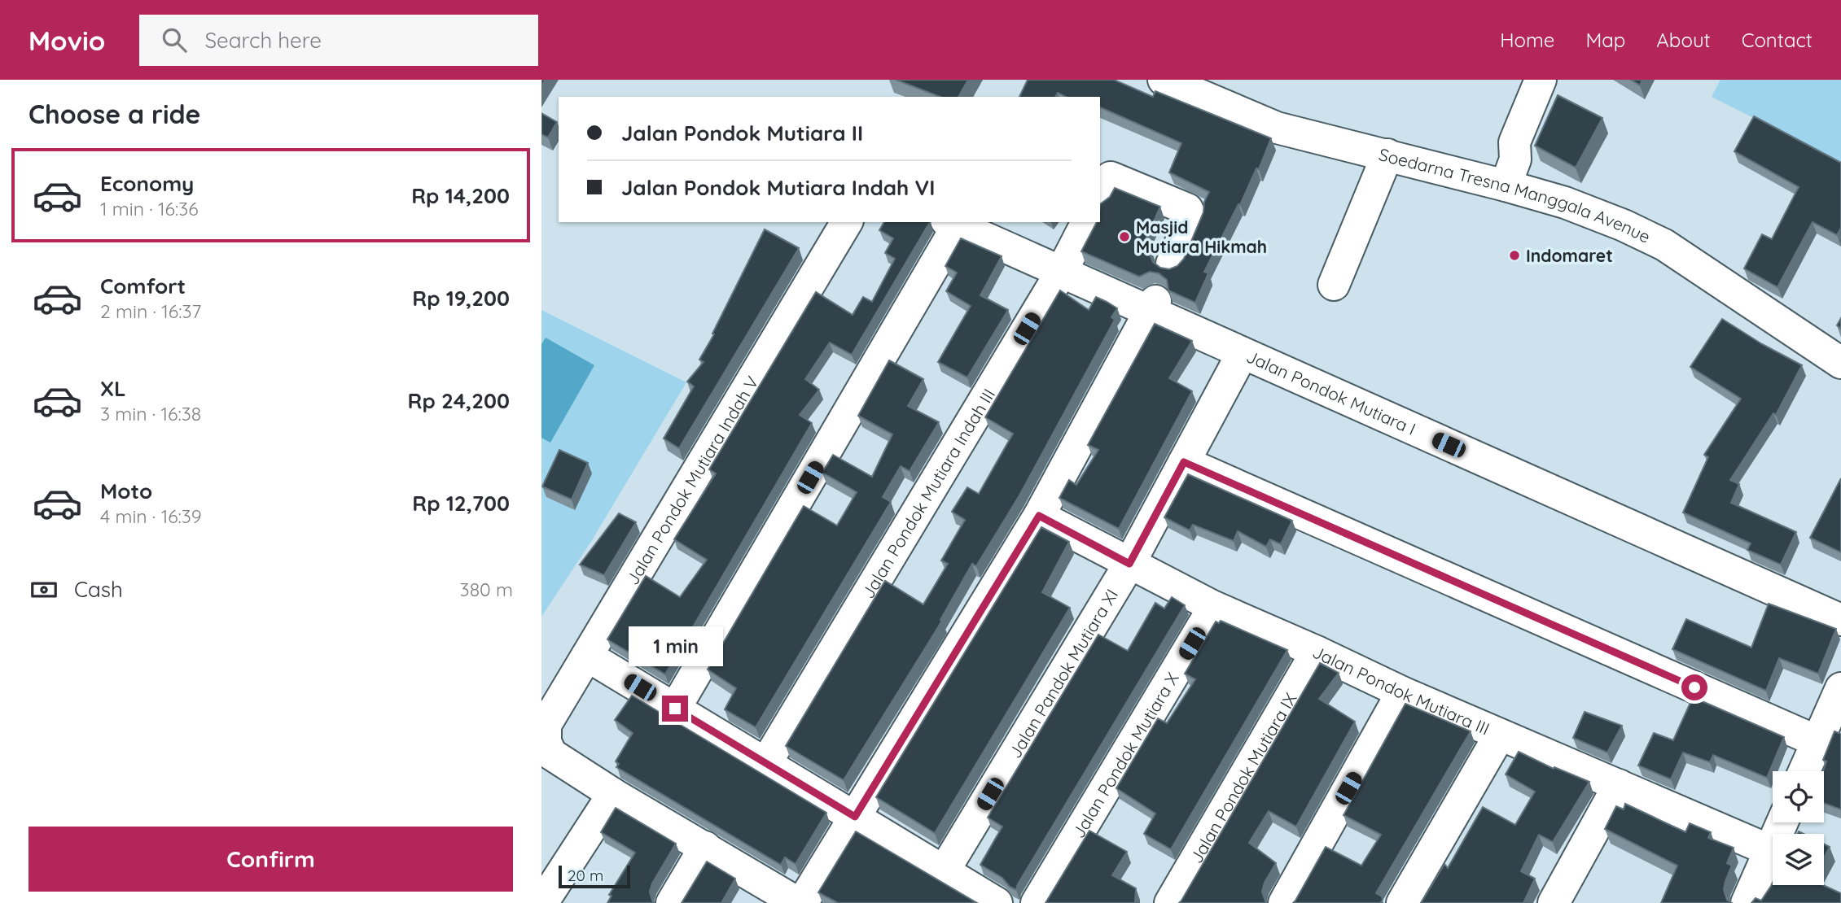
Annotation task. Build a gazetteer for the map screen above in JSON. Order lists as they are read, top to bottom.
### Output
{
  "streets": {
    "street": [
      "Soedarna Tresna Manggala Avenue",
      "Jalan Pondok Mutiara I",
      "Jalan Pondok Mutiara Indah V",
      "Jalan Pondok Mutiara Indah III",
      "Jalan Pandok Mutiara XI",
      "Jalan Pondok Mutiara III",
      "Jalan Pondok Mutiara X",
      "Jalan Pondok Mutiara IX"
    ]
  },
  "crossings": [
    ["Jalan Pondok Mutiara I", "Jalan Pondok Mutiara Indah III"],
    ["Jalan Pondok Mutiara I", "Jalan Pandok Mutiara XI"],
    ["Jalan Pandok Mutiara XI", "Jalan Pondok Mutiara III"],
    ["Jalan Pondok Mutiara III", "Jalan Pondok Mutiara X"],
    ["Jalan Pondok Mutiara III", "Jalan Pondok Mutiara IX"]
  ],
  "places": ["Masjid Mutiara Hikmah", "Indomaret"],
  "scale_bar": "20 m",
  "page": {
    "header": "Movio",
    "search": "Search here",
    "nav": [
      "Home",
      "Map",
      "About",
      "Contact"
    ],
    "heading": "Choose a ride",
    "banner": ["Jalan Pondok Mutiara II", "Jalan Pondok Mutiara Indah VI"],
    "list": [
      {
        "name": "Economy",
        "note": "1 min · 16:36",
        "value": "Rp 14,200"
      },
      {
        "name": "Comfort",
        "note": "2 min · 16:37",
        "value": "Rp 19,200"
      },
      {
        "name": "XL",
        "note": "3 min · 16:38",
        "value": "Rp 24,200"
      },
      {
        "name": "Moto",
        "note": "4 min · 16:39",
        "value": "Rp 12,700"
      }
    ],
    "pay": ["Cash", "380 m"],
    "bubble": "1 min",
    "buttons": "Confirm",
    "scale": "20 m"
  }
}
